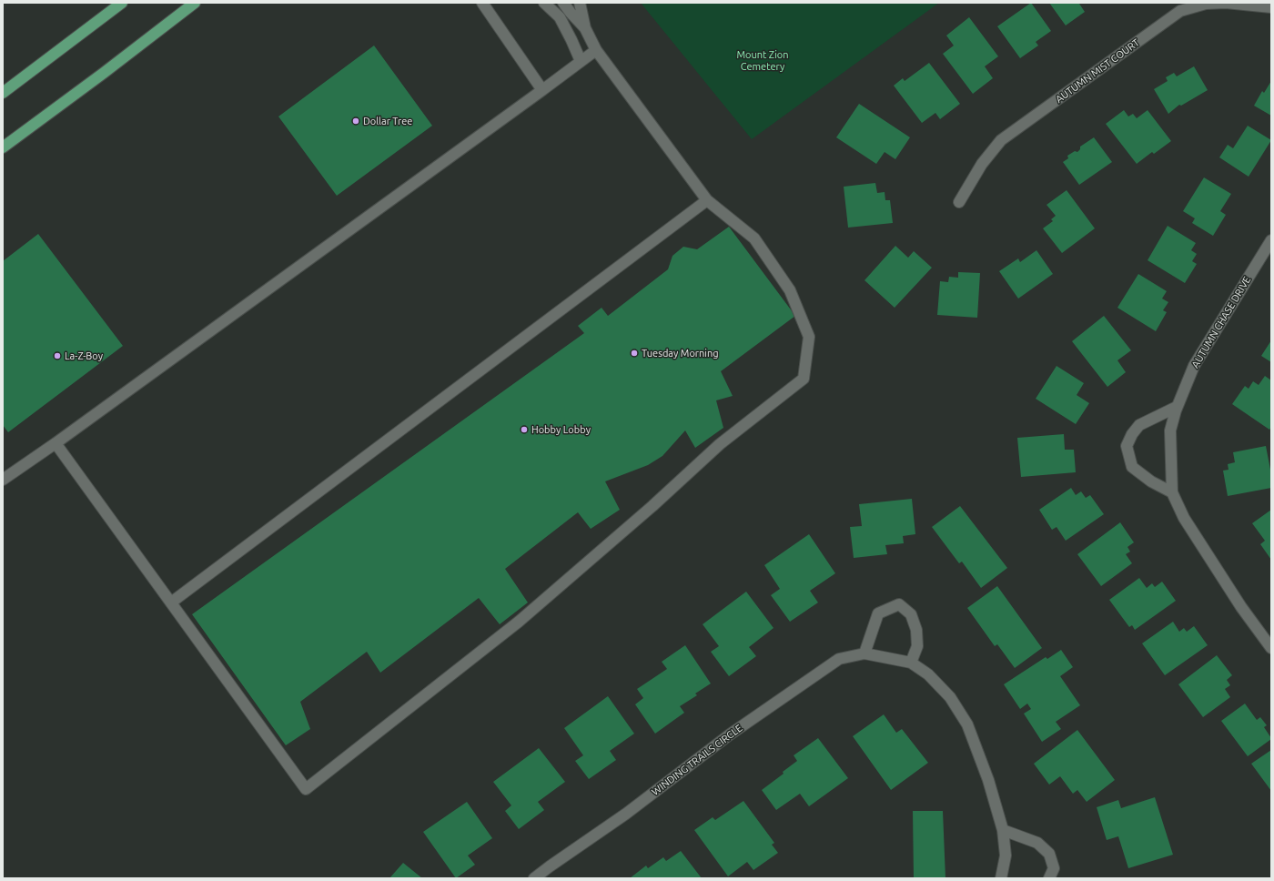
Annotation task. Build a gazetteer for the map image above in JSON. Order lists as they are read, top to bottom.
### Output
{
  "streets": {
    "street": ["AUTUMN MIST COURT", "AUTUMN CHASE DRIVE", "WINDING TRAILS CIRCLE"]
  },
  "parks": ["Mount Zion Cemetery"],
  "places": [
    "Dollar Tree",
    "Tuesday Morning",
    "La-Z-Boy",
    "Hobby Lobby"
  ]
}
